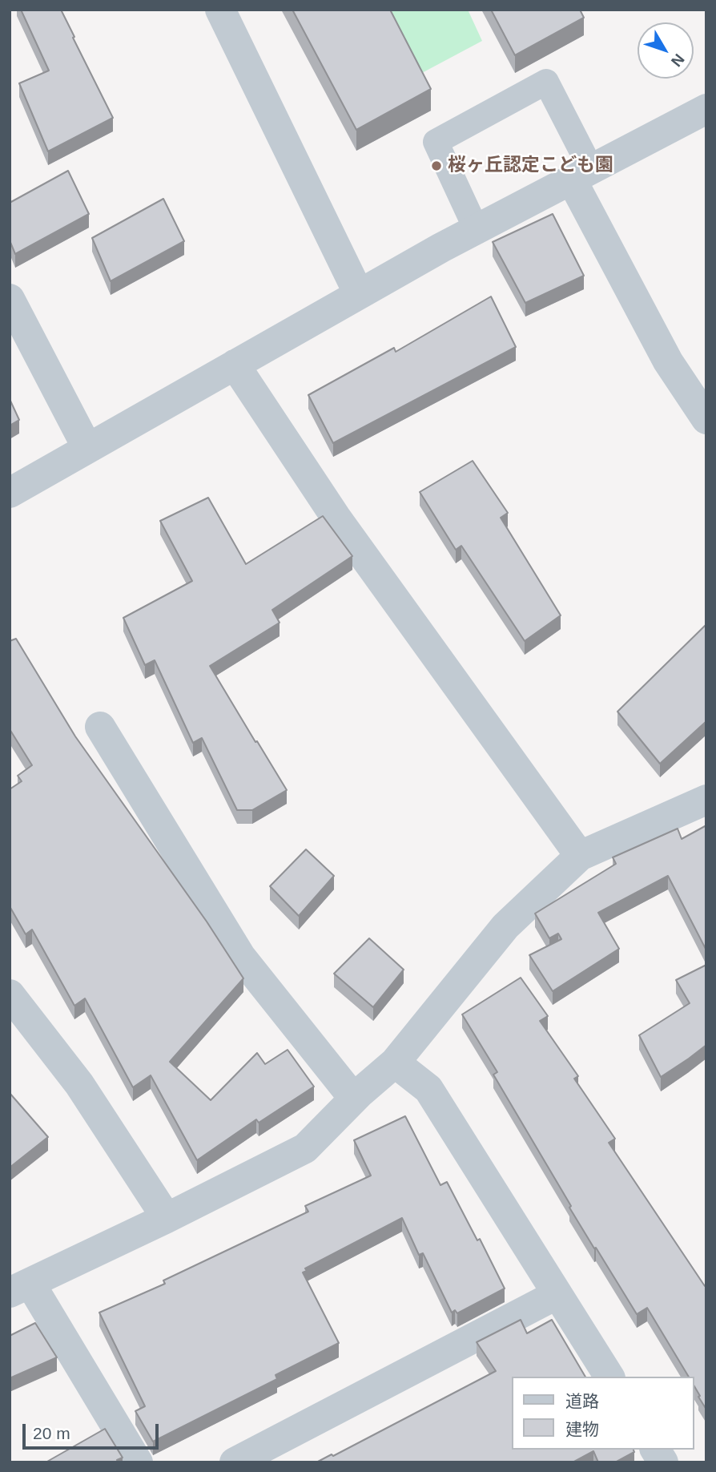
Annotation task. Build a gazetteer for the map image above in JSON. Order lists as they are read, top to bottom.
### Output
{
  "places": ["桜ヶ丘認定こども園"],
  "legend": ["道路", "建物"],
  "scale_bar": "20 m",
  "north": "bottom right"
}
